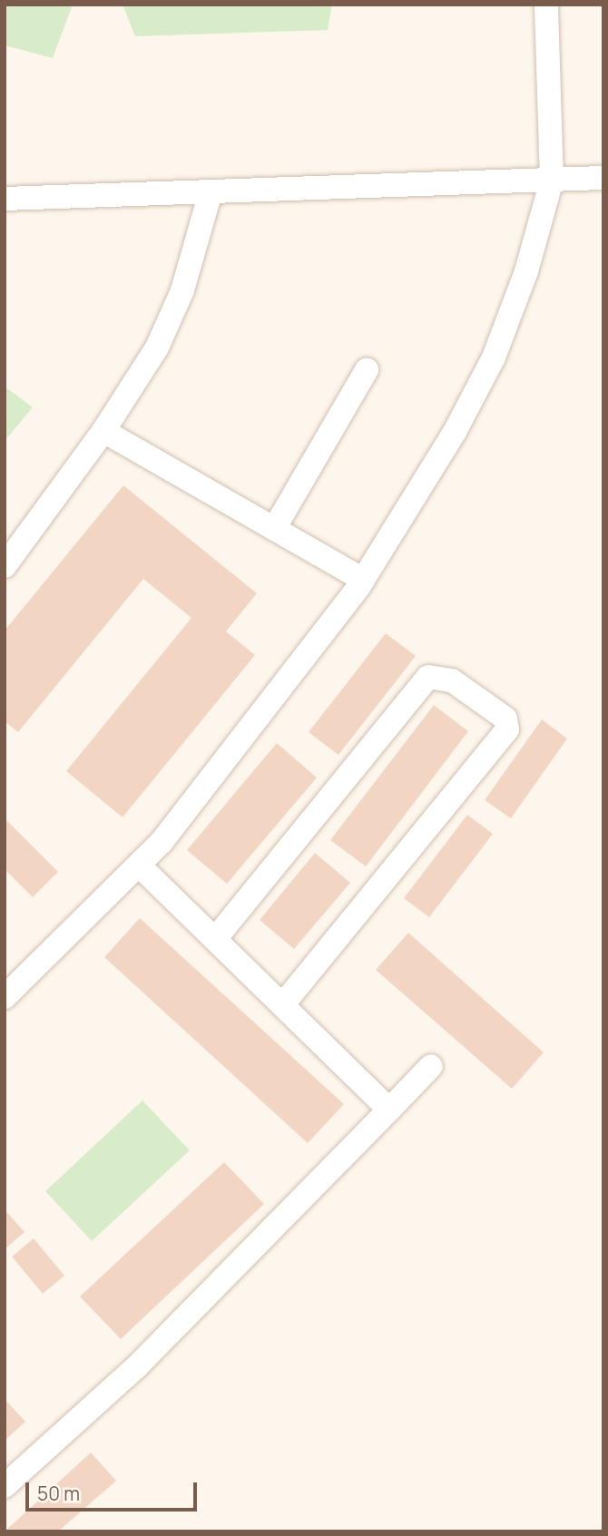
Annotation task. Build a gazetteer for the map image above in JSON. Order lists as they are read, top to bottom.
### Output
{
  "scale_bar": "50 m"
}
